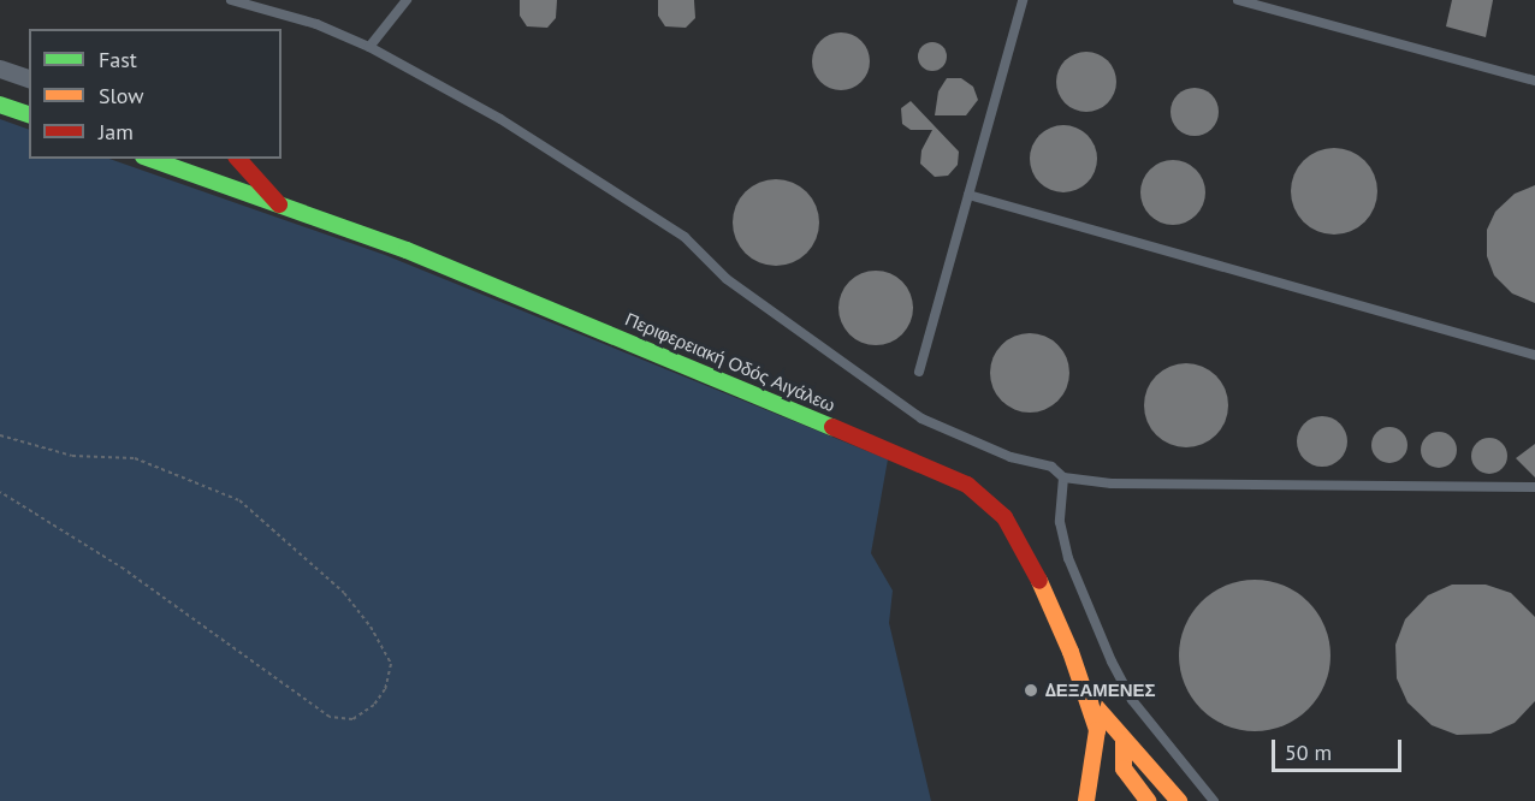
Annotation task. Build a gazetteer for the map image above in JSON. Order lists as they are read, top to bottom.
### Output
{
  "streets": {
    "main road": ["Περιφερειακή Οδός Αιγάλεω"]
  },
  "places": ["ΔΕΞΑΜΕΝΕΣ"],
  "legend": ["Fast", "Slow", "Jam"],
  "scale_bar": "50 m"
}
